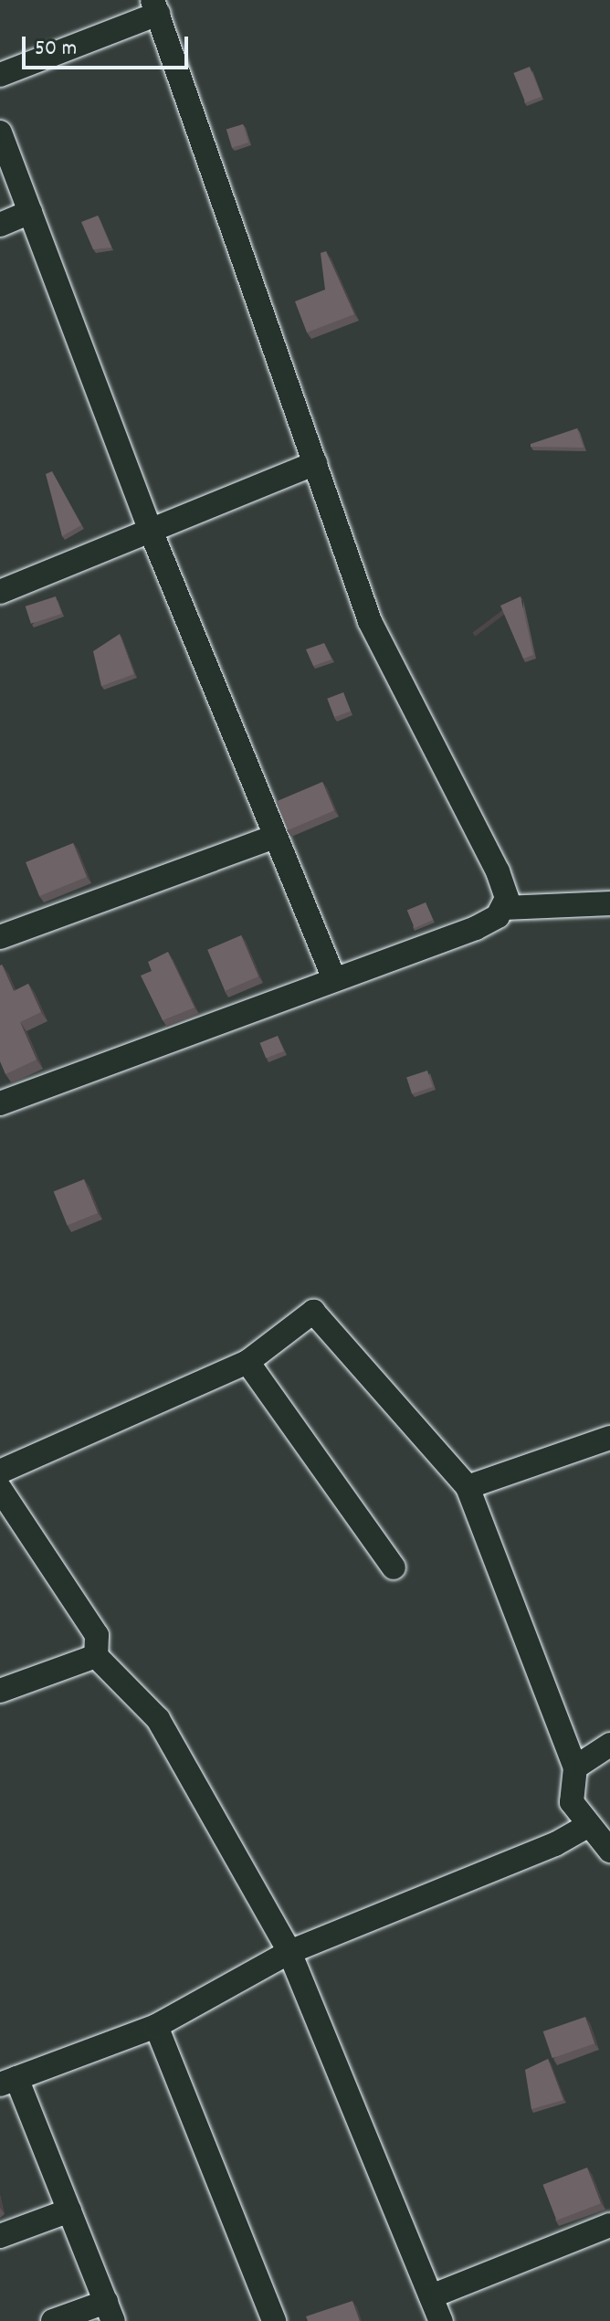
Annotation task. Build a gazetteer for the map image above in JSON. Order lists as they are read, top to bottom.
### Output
{
  "scale_bar": "50 m"
}
